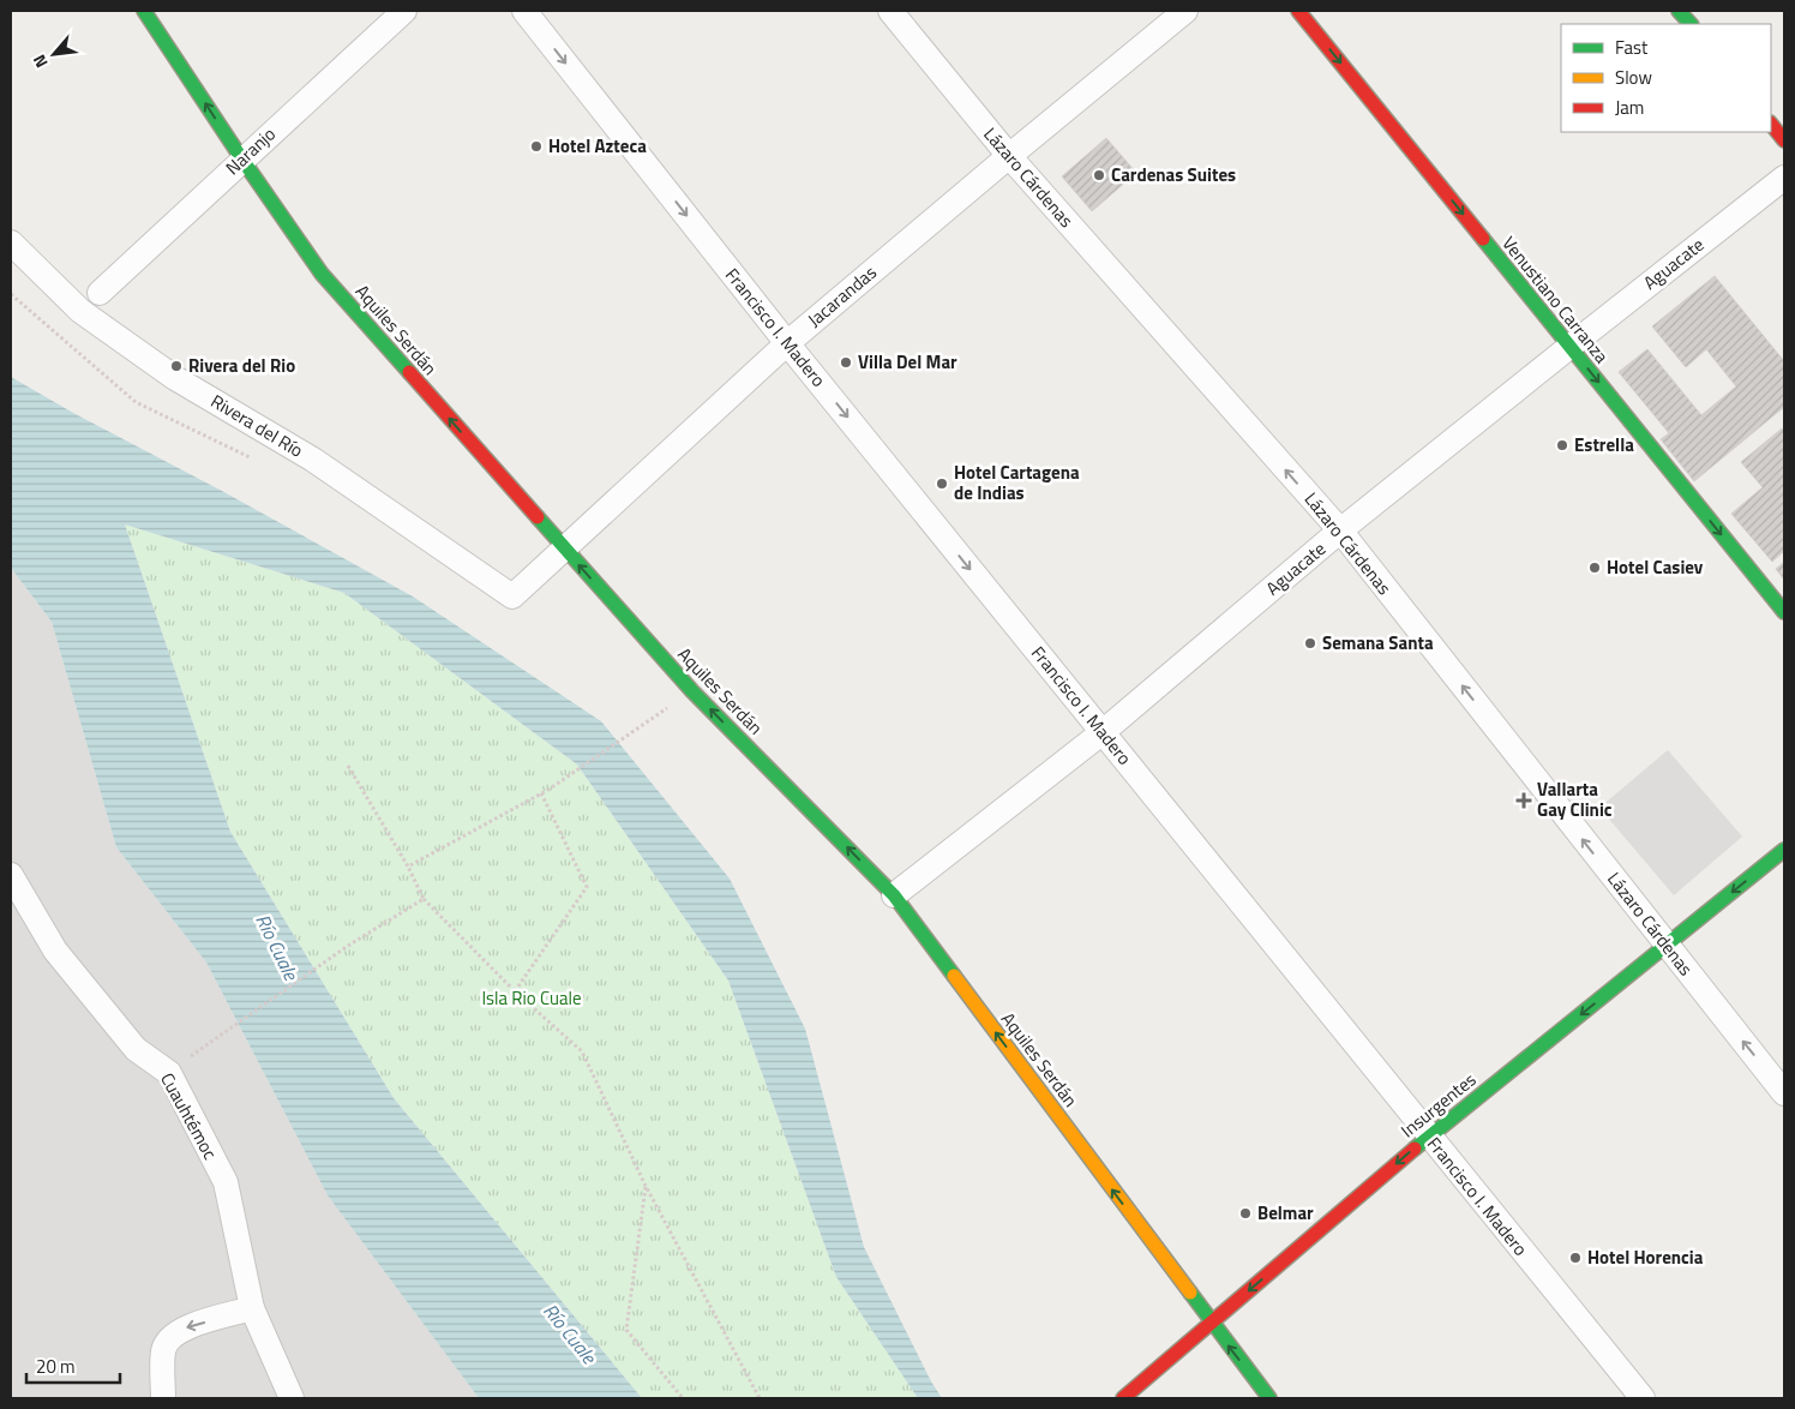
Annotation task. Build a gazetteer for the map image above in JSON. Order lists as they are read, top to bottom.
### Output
{
  "streets": {
    "street": [
      "Naranjo",
      "Lázaro Cárdenas",
      "Aguacate",
      "Jacarandas",
      "Venustiano Carranza",
      "Francisco I. Madero",
      "Aquiles Serdán",
      "Rivera del Río",
      "Insurgentes",
      "Cuauhtémoc"
    ]
  },
  "crossings": [
    ["Naranjo", "Aquiles Serdán"],
    ["Lázaro Cárdenas", "Aguacate"],
    ["Lázaro Cárdenas", "Jacarandas"],
    ["Lázaro Cárdenas", "Insurgentes"],
    ["Aguacate", "Venustiano Carranza"],
    ["Aguacate", "Francisco I. Madero"],
    ["Aguacate", "Aquiles Serdán"],
    ["Jacarandas", "Francisco I. Madero"],
    ["Jacarandas", "Aquiles Serdán"],
    ["Jacarandas", "Rivera del Río"],
    ["Francisco I. Madero", "Insurgentes"],
    ["Aquiles Serdán", "Insurgentes"]
  ],
  "one_way": [
    "Lázaro Cárdenas",
    "Venustiano Carranza",
    "Francisco I. Madero",
    "Aquiles Serdán",
    "Insurgentes"
  ],
  "water": ["Río Cuale"],
  "parks": ["Isla Rio Cuale"],
  "places": {
    "other": [
      "Hotel Azteca",
      "Cardenas Suites",
      "Villa Del Mar",
      "Rivera del Rio",
      "Estrella",
      "Hotel Cartagena de Indias",
      "Hotel Casiev",
      "Semana Santa",
      "Belmar",
      "Hotel Horencia"
    ],
    "health": ["Vallarta Gay Clinic"]
  },
  "legend": ["Fast", "Slow", "Jam"],
  "scale_bar": "20 m",
  "north": "bottom left"
}
